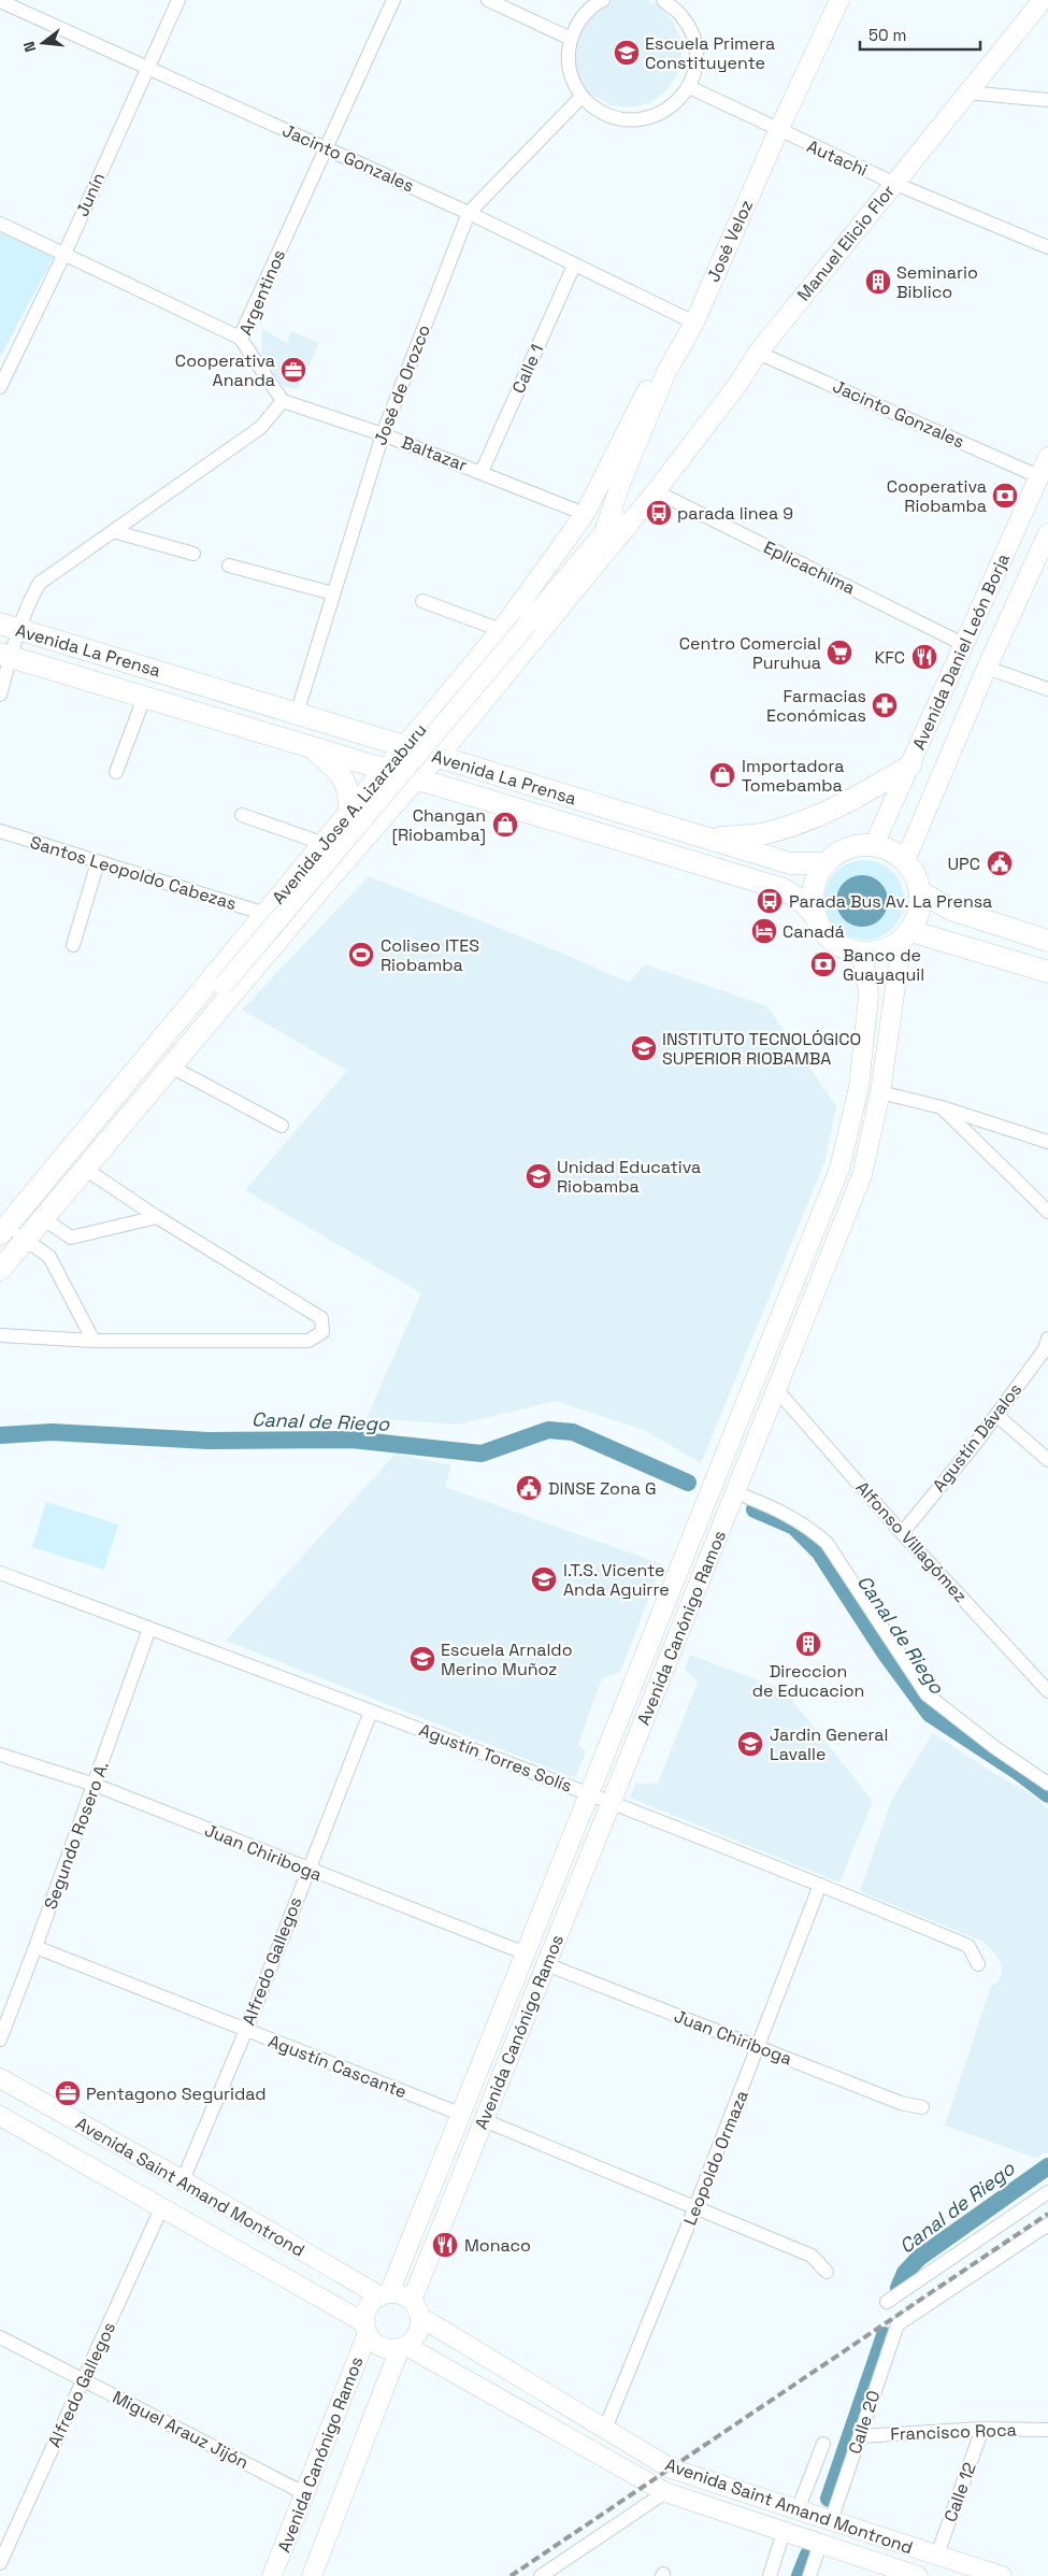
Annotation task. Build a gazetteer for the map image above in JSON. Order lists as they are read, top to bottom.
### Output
{
  "streets": {
    "main road": ["Avenida La Prensa", "Avenida Jose A. Lizarzaburu"],
    "street": [
      "Jacinto Gonzales",
      "Autachi",
      "Junín",
      "José Veloz",
      "Manuel Elicio Flor",
      "Argentinos",
      "Calle 1",
      "José de Orozco",
      "Baltazar",
      "Eplicachima",
      "Avenida Daniel León Borja",
      "Santos Leopoldo Cabezas",
      "Agustín Dávalos",
      "Alfonso Villagómez",
      "Avenida Canónigo Ramos",
      "Agustín Torres Solís",
      "Segundo Rosero A.",
      "Juan Chiriboga",
      "Alfredo Gallegos",
      "Agustín Cascante",
      "Leopoldo Ormaza",
      "Avenida Saint Amand Montrond",
      "Calle 20",
      "Miguel Arauz Jijón",
      "Francisco Roca",
      "Calle 12"
    ]
  },
  "crossings": [
    ["Jacinto Gonzales", "Junín"],
    ["Jacinto Gonzales", "José Veloz"],
    ["Jacinto Gonzales", "Manuel Elicio Flor"],
    ["Jacinto Gonzales", "Argentinos"],
    ["Jacinto Gonzales", "Calle 1"],
    ["Jacinto Gonzales", "José de Orozco"],
    ["Jacinto Gonzales", "Avenida Daniel León Borja"],
    ["Autachi", "José Veloz"],
    ["Autachi", "Manuel Elicio Flor"],
    ["José Veloz", "Avenida Jose A. Lizarzaburu"],
    ["Manuel Elicio Flor", "Eplicachima"],
    ["Manuel Elicio Flor", "Avenida Jose A. Lizarzaburu"],
    ["Argentinos", "Baltazar"],
    ["Calle 1", "Baltazar"],
    ["José de Orozco", "Baltazar"],
    ["José de Orozco", "Avenida La Prensa"],
    ["Baltazar", "Avenida Jose A. Lizarzaburu"],
    ["Eplicachima", "Avenida Daniel León Borja"],
    ["Eplicachima", "Avenida Jose A. Lizarzaburu"],
    ["Avenida La Prensa", "Avenida Daniel León Borja"],
    ["Avenida La Prensa", "Avenida Jose A. Lizarzaburu"],
    ["Avenida La Prensa", "Avenida Canónigo Ramos"],
    ["Avenida Daniel León Borja", "Avenida Canónigo Ramos"],
    ["Avenida Jose A. Lizarzaburu", "Santos Leopoldo Cabezas"],
    ["Agustín Dávalos", "Alfonso Villagómez"],
    ["Alfonso Villagómez", "Avenida Canónigo Ramos"],
    ["Avenida Canónigo Ramos", "Agustín Torres Solís"],
    ["Avenida Canónigo Ramos", "Juan Chiriboga"],
    ["Avenida Canónigo Ramos", "Agustín Cascante"],
    ["Avenida Canónigo Ramos", "Avenida Saint Amand Montrond"],
    ["Avenida Canónigo Ramos", "Miguel Arauz Jijón"],
    ["Agustín Torres Solís", "Segundo Rosero A."],
    ["Agustín Torres Solís", "Alfredo Gallegos"],
    ["Agustín Torres Solís", "Leopoldo Ormaza"],
    ["Segundo Rosero A.", "Juan Chiriboga"],
    ["Segundo Rosero A.", "Agustín Cascante"],
    ["Juan Chiriboga", "Alfredo Gallegos"],
    ["Juan Chiriboga", "Leopoldo Ormaza"],
    ["Alfredo Gallegos", "Agustín Cascante"],
    ["Alfredo Gallegos", "Avenida Saint Amand Montrond"],
    ["Alfredo Gallegos", "Miguel Arauz Jijón"],
    ["Leopoldo Ormaza", "Avenida Saint Amand Montrond"],
    ["Avenida Saint Amand Montrond", "Calle 20"],
    ["Avenida Saint Amand Montrond", "Calle 12"],
    ["Calle 20", "Francisco Roca"],
    ["Francisco Roca", "Calle 12"]
  ],
  "water": ["Canal de Riego"],
  "places": {
    "school or university": [
      "Escuela Primera Constituyente",
      "INSTITUTO TECNOLÓGICO SUPERIOR RIOBAMBA",
      "Unidad Educativa Riobamba",
      "I.T.S. Vicente Anda Aguirre",
      "Escuela Arnaldo Merino Muñoz",
      "Jardin General Lavalle"
    ],
    "building": ["Seminario Biblico", "Direccion de Educacion"],
    "office": ["Cooperativa Ananda", "Pentagono Seguridad"],
    "bank": ["Cooperativa Riobamba", "Banco de Guayaquil"],
    "bus stop": ["parada linea 9", "Parada Bus Av. La Prensa"],
    "supermarket": ["Centro Comercial Puruhua"],
    "restaurant": ["KFC", "Monaco"],
    "pharmacy": ["Farmacias Económicas"],
    "shop": ["Importadora Tomebamba", "Changan [Riobamba]"],
    "public building": ["UPC", "DINSE Zona G"],
    "hotel": ["Canadá"],
    "sports": ["Coliseo ITES Riobamba"]
  },
  "scale_bar": "50 m",
  "north": "left"
}
